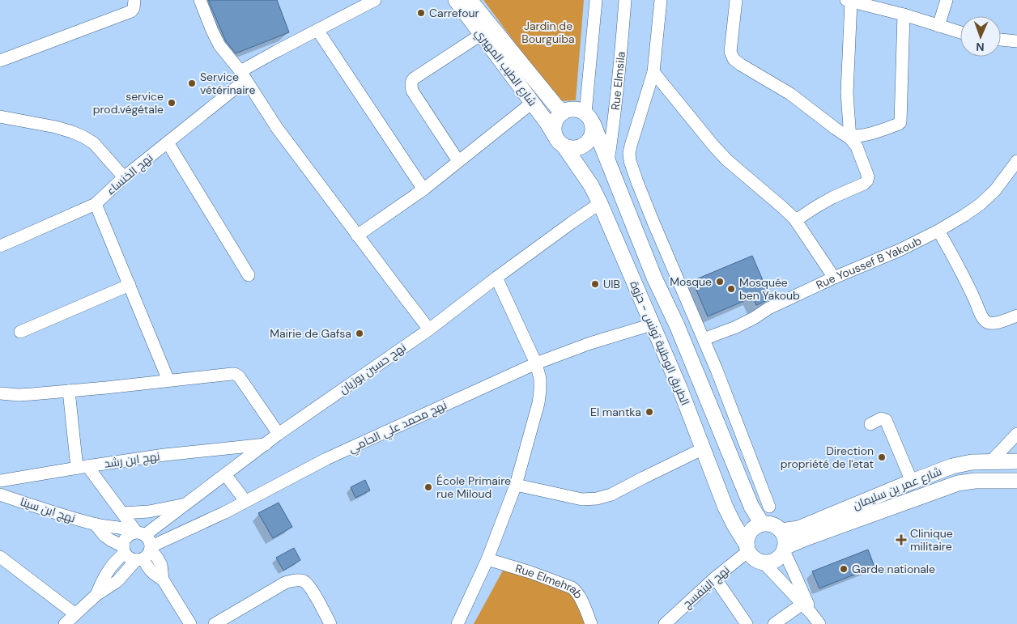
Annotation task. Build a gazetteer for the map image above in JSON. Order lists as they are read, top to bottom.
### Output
{
  "streets": {
    "main road": ["شارع الطيب المهيري", "الطريق الوطنية تونس - حزوة", "شارع عمر بن سليمان"],
    "street": [
      "Rue Elmsila",
      "نهج الخنساء",
      "Rue Youssef B Yakoub",
      "نهج حسين بوزيان",
      "نهج محمد علي الحامي",
      "نهج ابن رشد",
      "نهج ابن سينا",
      "Rue Elmehrab",
      "نهج البنفسج"
    ]
  },
  "crossings": [
    ["شارع الطيب المهيري", "الطريق الوطنية تونس - حزوة"],
    ["Rue Elmsila", "الطريق الوطنية تونس - حزوة"],
    ["الطريق الوطنية تونس - حزوة", "نهج حسين بوزيان"],
    ["الطريق الوطنية تونس - حزوة", "نهج محمد علي الحامي"],
    ["الطريق الوطنية تونس - حزوة", "شارع عمر بن سليمان"],
    ["الطريق الوطنية تونس - حزوة", "نهج البنفسج"],
    ["نهج حسين بوزيان", "نهج محمد علي الحامي"],
    ["نهج حسين بوزيان", "نهج ابن رشد"],
    ["نهج حسين بوزيان", "نهج ابن سينا"],
    ["نهج محمد علي الحامي", "نهج ابن سينا"],
    ["شارع عمر بن سليمان", "نهج البنفسج"]
  ],
  "parks": ["Jardin de Bourguiba"],
  "places": {
    "other": [
      "Carrefour",
      "Service vétérinaire",
      "service prod.végétale",
      "Mosque",
      "UIB",
      "Mosquée ben Yakoub",
      "Mairie de Gafsa",
      "El mantka",
      "Direction propriété de l'etat",
      "École Primaire rue Miloud",
      "Garde nationale"
    ],
    "health": ["Clinique militaire"]
  },
  "north": "bottom"
}
